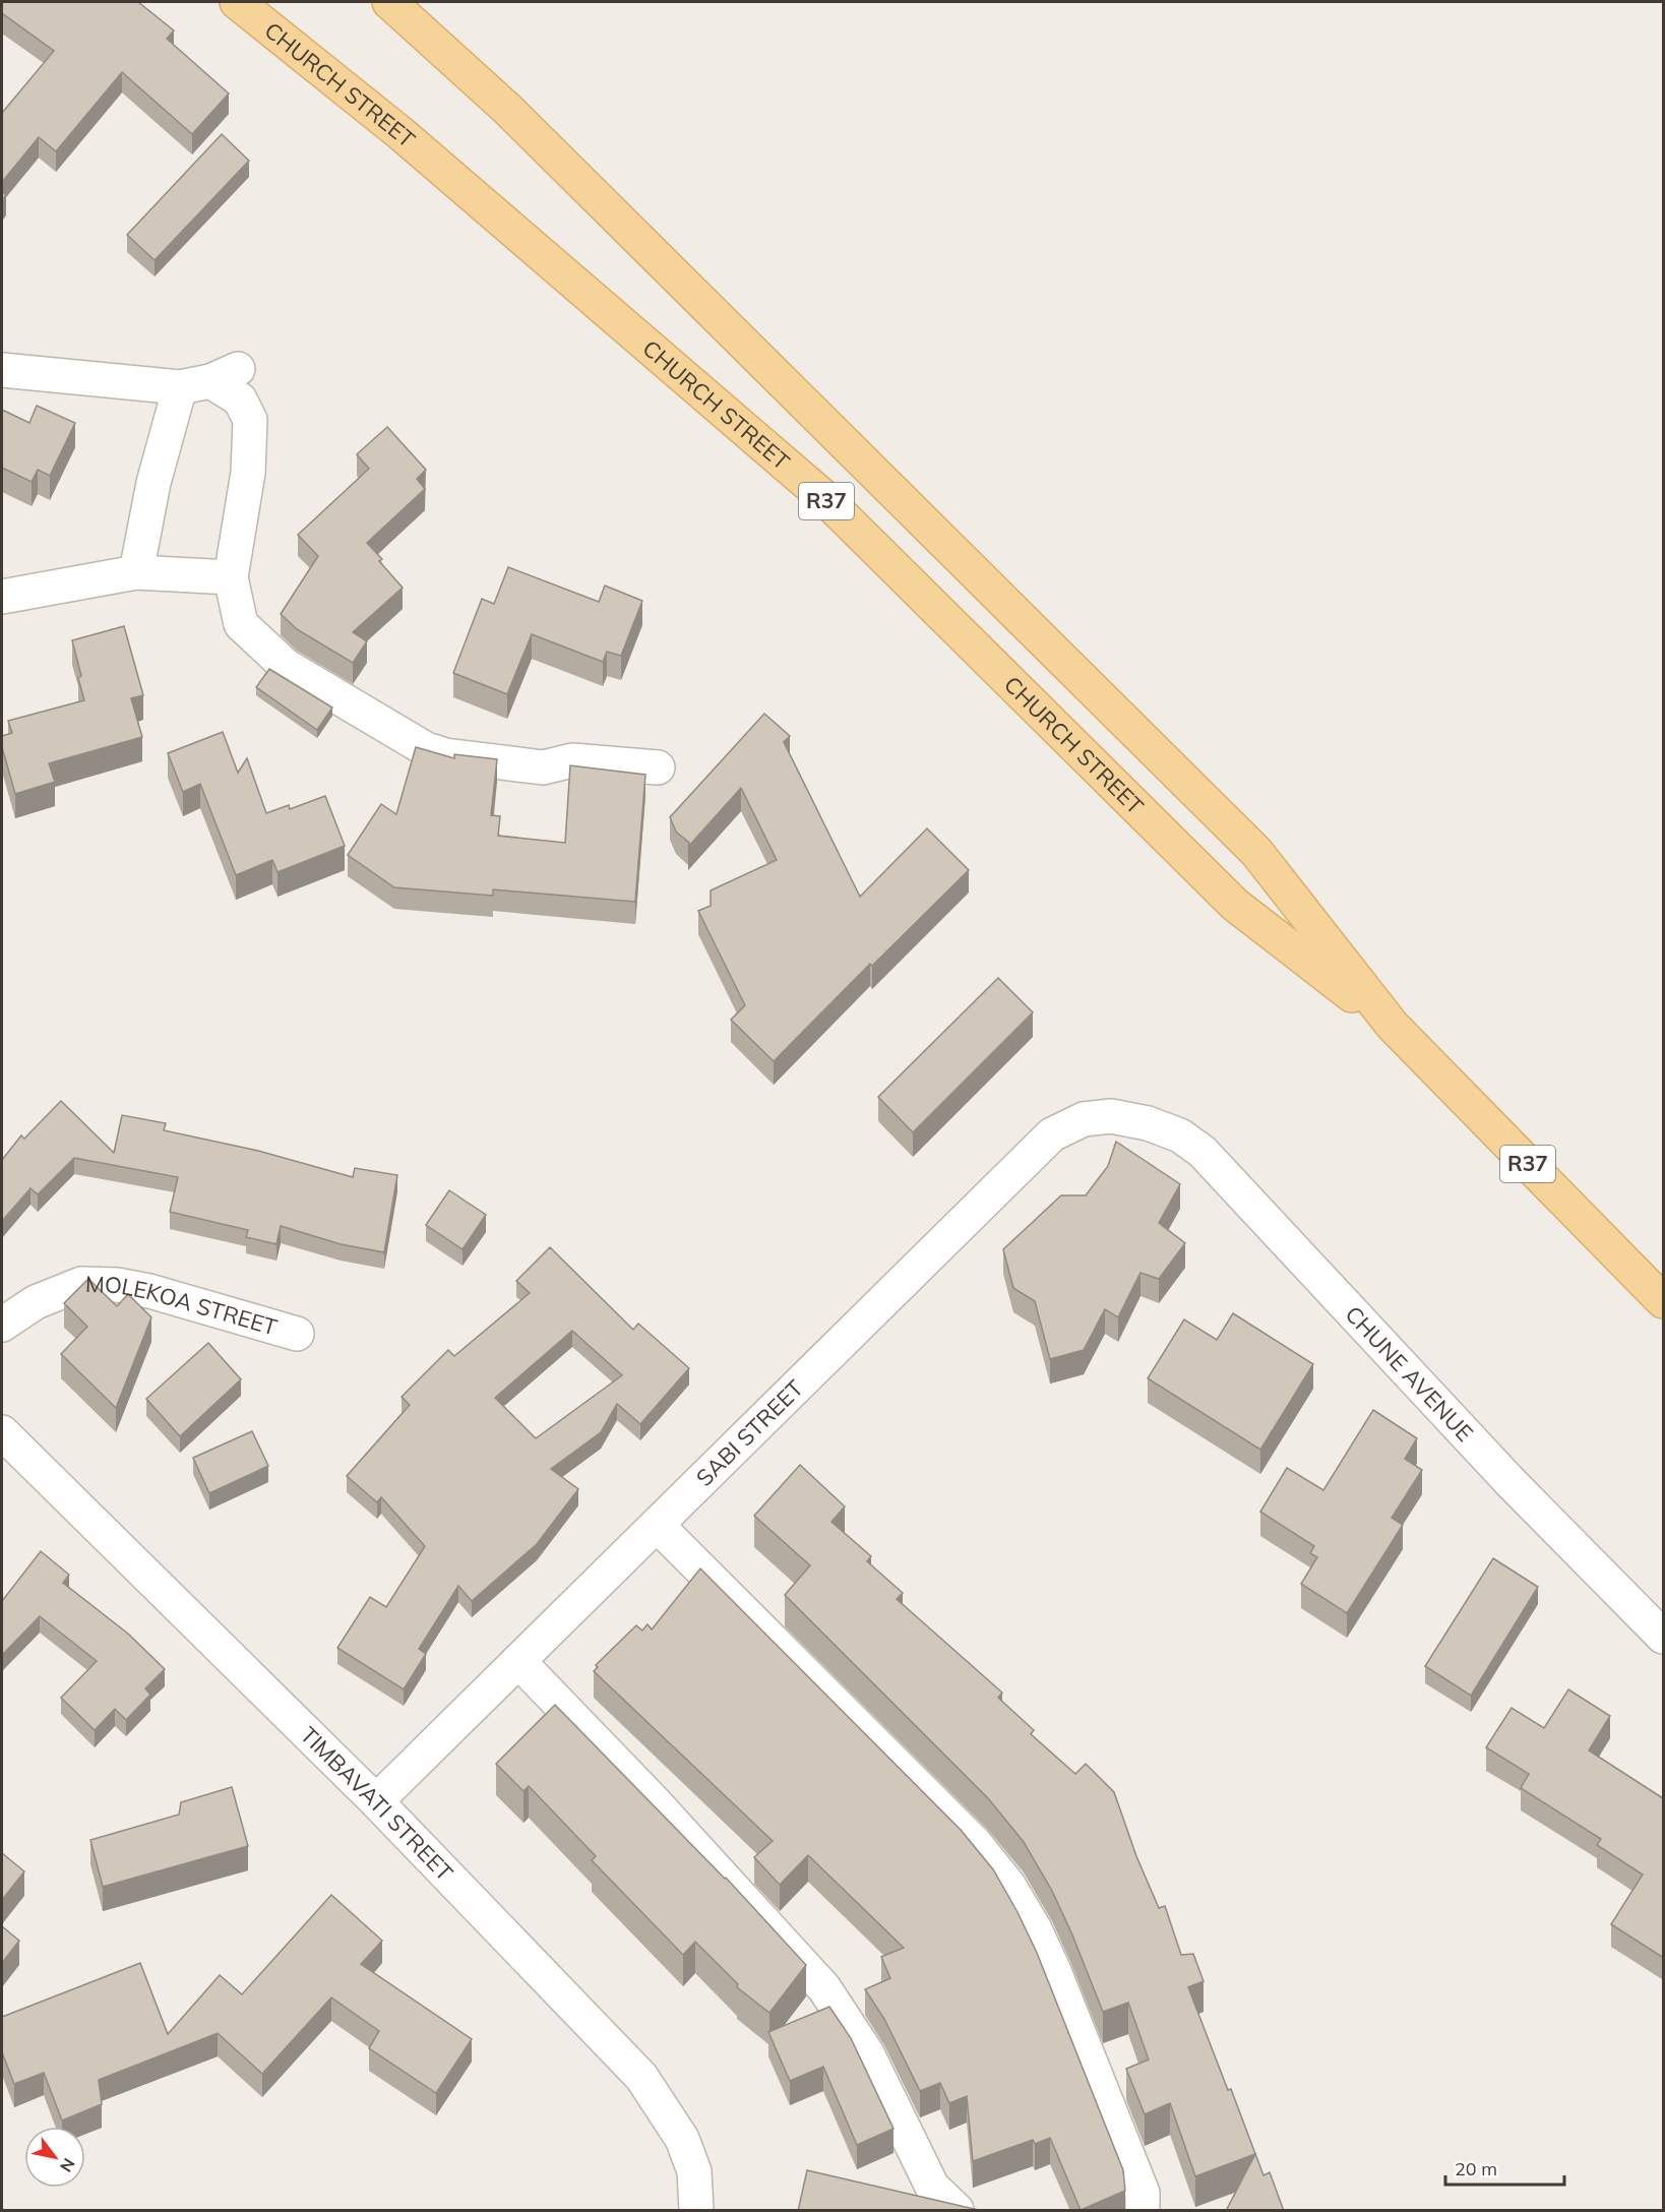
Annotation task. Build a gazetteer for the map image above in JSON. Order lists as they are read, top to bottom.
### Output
{
  "streets": {
    "main road": ["CHURCH STREET", "R37"],
    "street": [
      "MOLEKOA STREET",
      "CHUNE AVENUE",
      "SABI STREET",
      "TIMBAVATI STREET"
    ]
  },
  "crossings": [
    ["CHUNE AVENUE", "SABI STREET"],
    ["SABI STREET", "TIMBAVATI STREET"]
  ],
  "scale_bar": "20 m",
  "north": "bottom right"
}
